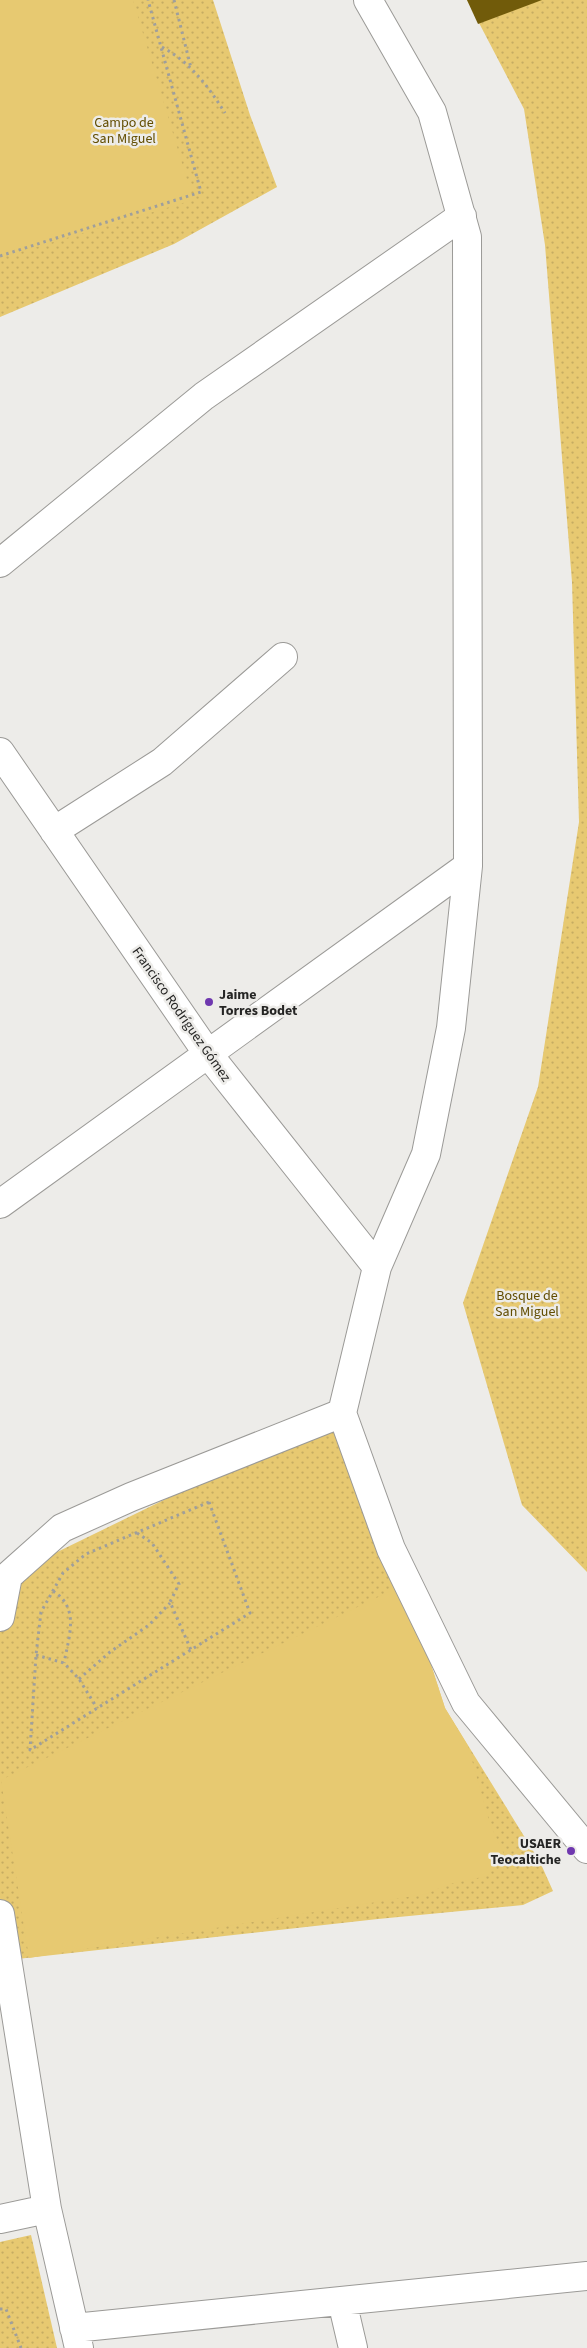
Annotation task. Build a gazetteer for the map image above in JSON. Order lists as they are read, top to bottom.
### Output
{
  "streets": {
    "street": ["Francisco Rodríguez Gómez"]
  },
  "parks": ["Campo de San Miguel", "Bosque de San Miguel"],
  "places": ["Jaime Torres Bodet", "USAER Teocaltiche"]
}
